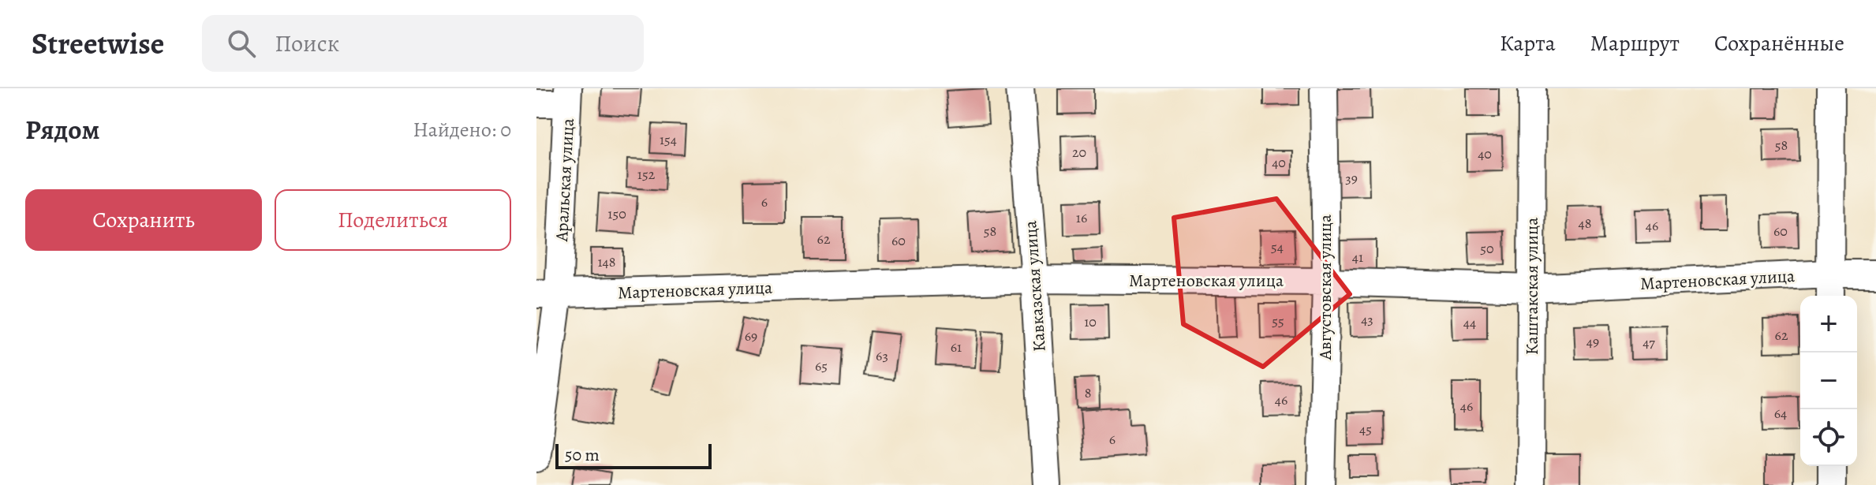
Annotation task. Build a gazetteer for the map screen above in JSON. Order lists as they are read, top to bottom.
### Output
{
  "streets": {
    "street": [
      "Аральская улица",
      "Мартеновская улица",
      "Кавказская улица",
      "Каштакская улица",
      "Августовская улица"
    ]
  },
  "crossings": [
    ["Аральская улица", "Мартеновская улица"],
    ["Мартеновская улица", "Кавказская улица"],
    ["Мартеновская улица", "Каштакская улица"],
    ["Мартеновская улица", "Августовская улица"]
  ],
  "house_numbers": [
    "154",
    "58",
    "20",
    "40",
    "40",
    "152",
    "39",
    "6",
    "150",
    "16",
    "48",
    "46",
    "58",
    "60",
    "62",
    "60",
    "54",
    "50",
    "41",
    "148",
    "43",
    "55",
    "10",
    "44",
    "62",
    "69",
    "49",
    "47",
    "61",
    "63",
    "65",
    "8",
    "46",
    "46",
    "64",
    "45",
    "6"
  ],
  "scale_bar": "50 m",
  "page": {
    "header": "Streetwise",
    "search": "Поиск",
    "nav": ["Карта", "Маршрут", "Сохранённые"],
    "heading": ["Рядом", "Найдено: 0"],
    "buttons": ["Сохранить", "Поделиться"],
    "map_buttons": ["+", "−"],
    "scale": "50 m"
  }
}
